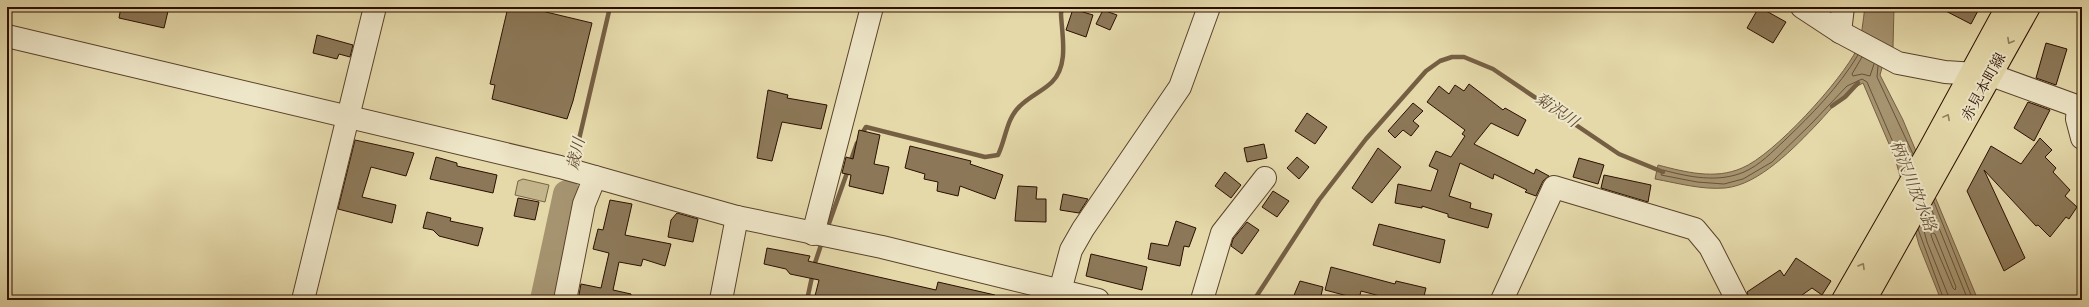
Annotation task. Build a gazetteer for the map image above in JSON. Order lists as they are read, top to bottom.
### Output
{
  "streets": {
    "main road": ["赤見本町線"]
  },
  "water": ["菊沢川", "歳川", "柄沢川放水路"]
}
